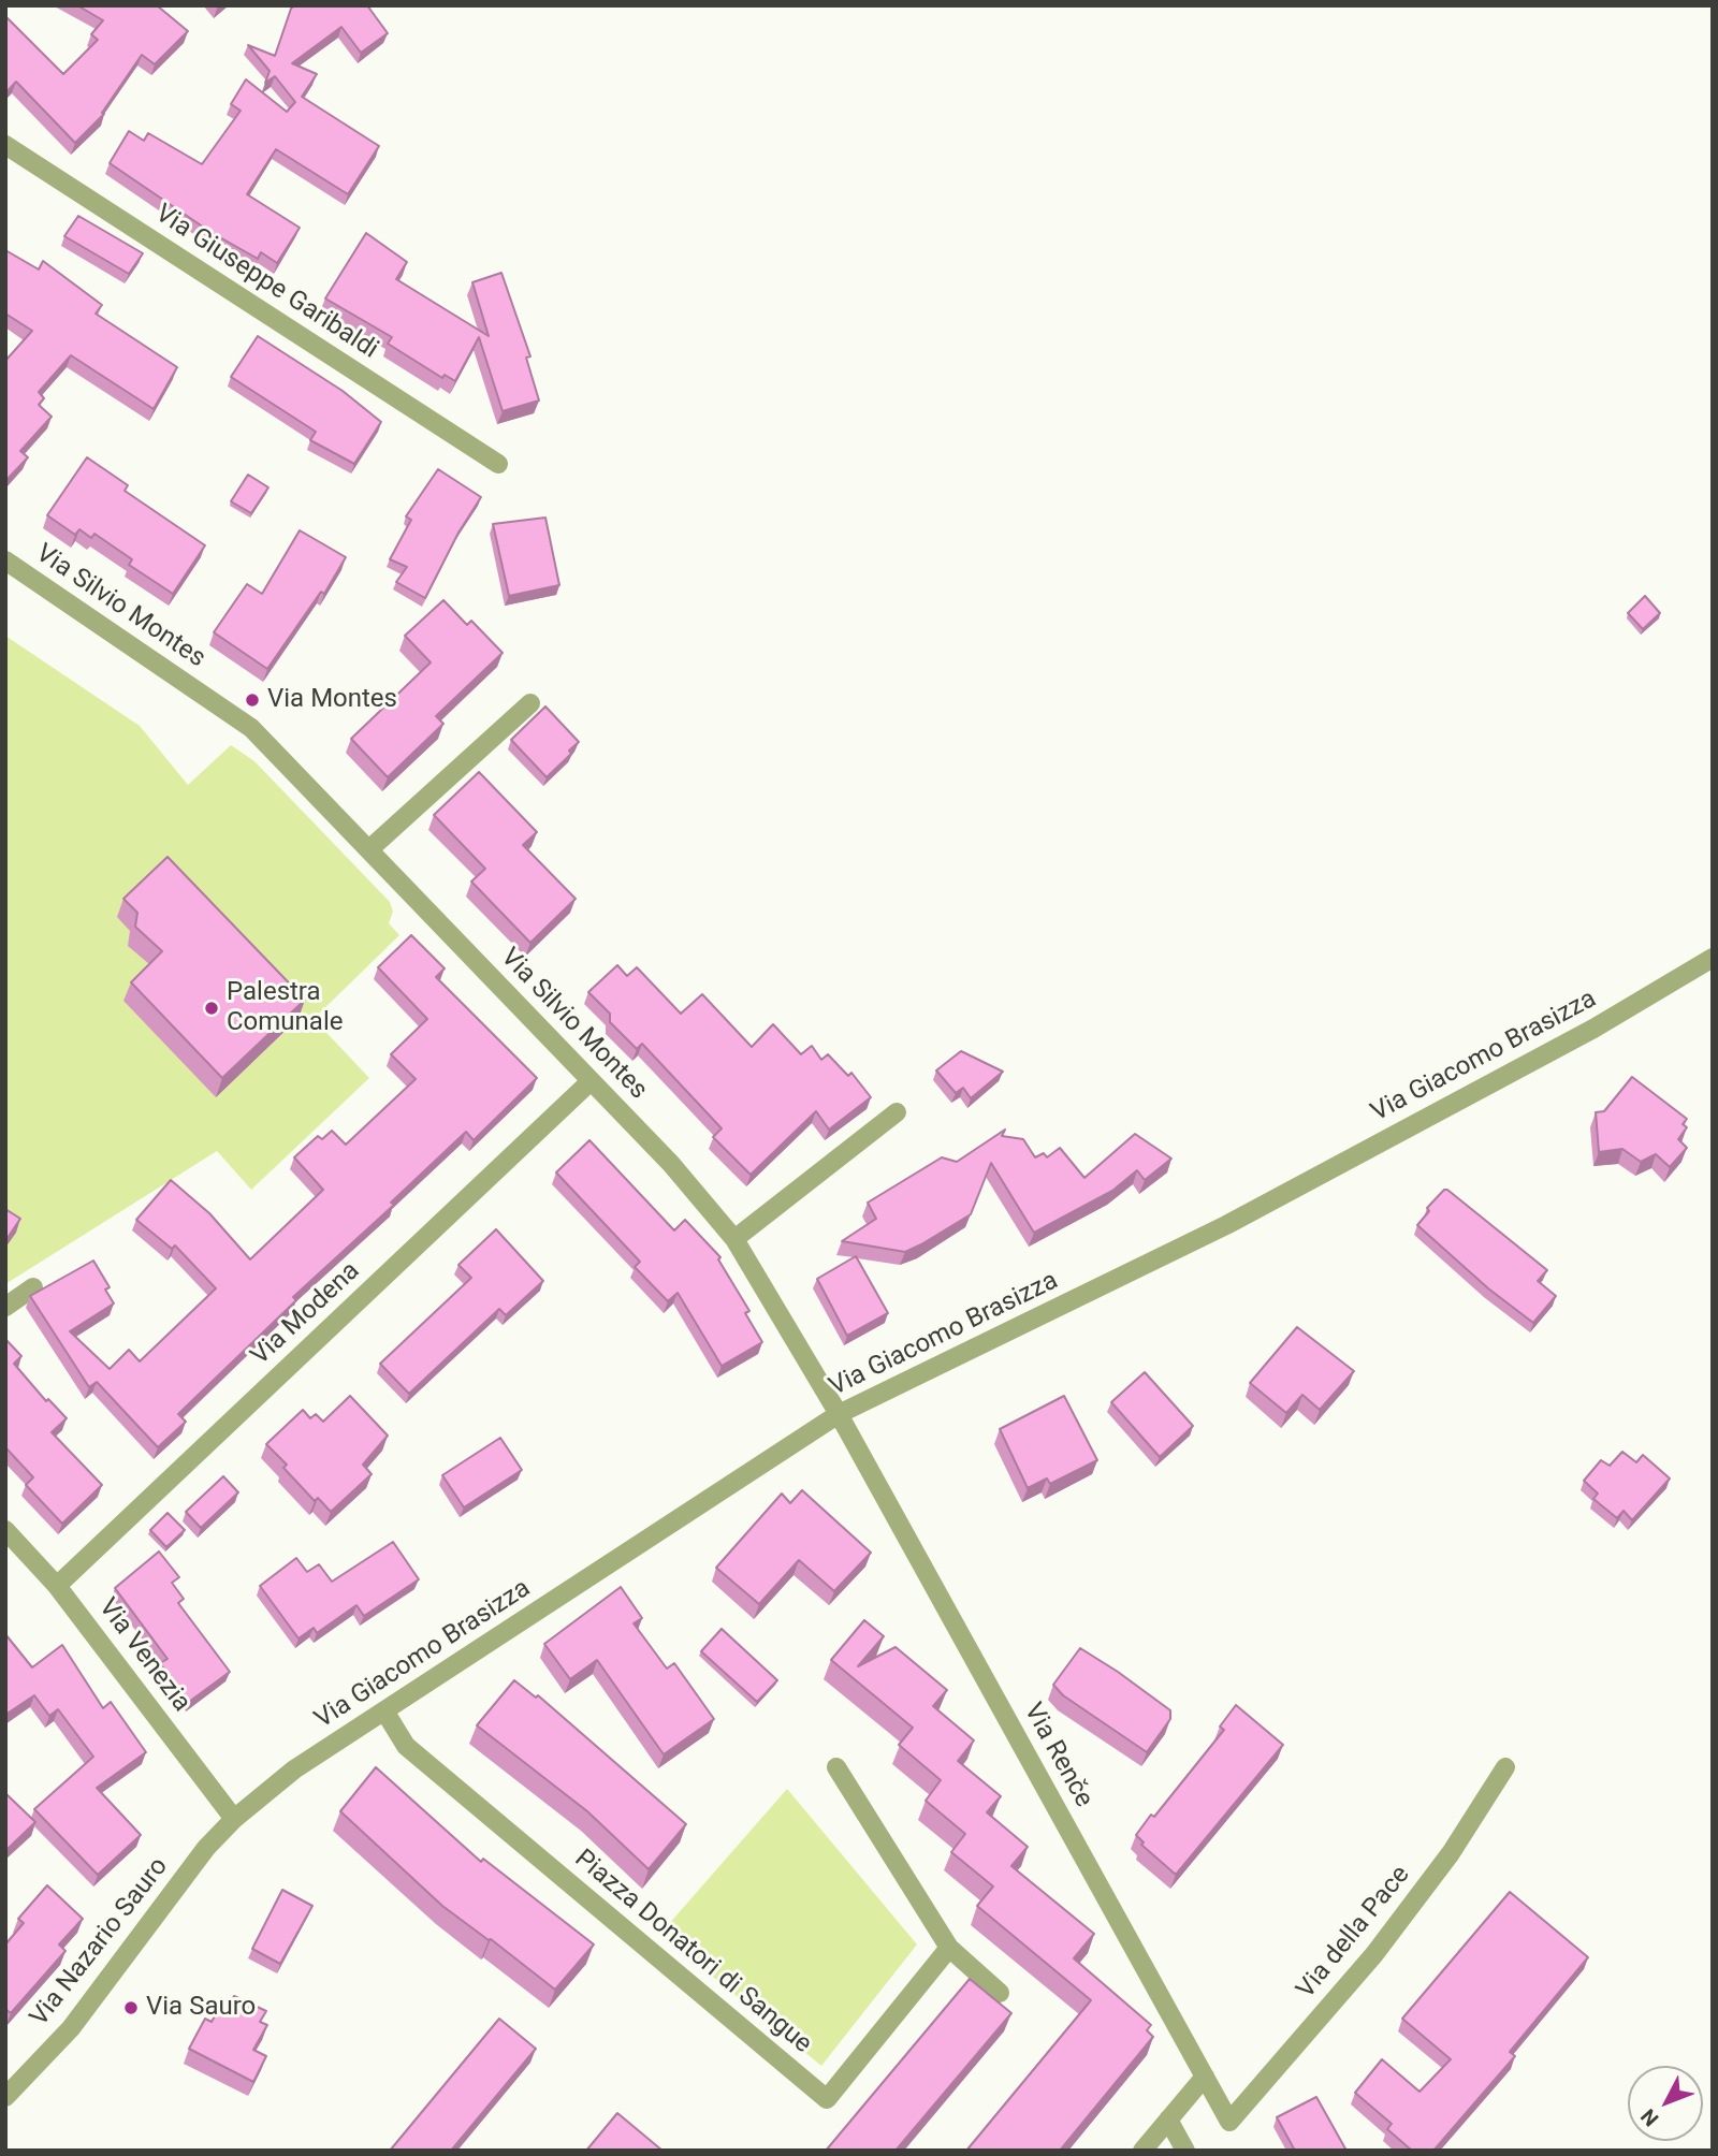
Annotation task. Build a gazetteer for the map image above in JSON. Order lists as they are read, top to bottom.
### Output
{
  "streets": {
    "street": [
      "Via Giuseppe Garibaldi",
      "Via Silvio Montes",
      "Via Giacomo Brasizza",
      "Via Modena",
      "Via Venezia",
      "Via Renče",
      "Via della Pace",
      "Via Nazario Sauro",
      "Piazza Donatori di Sangue"
    ]
  },
  "crossings": [
    ["Via Silvio Montes", "Via Giacomo Brasizza"],
    ["Via Silvio Montes", "Via Modena"],
    ["Via Silvio Montes", "Via Renče"],
    ["Via Giacomo Brasizza", "Via Venezia"],
    ["Via Giacomo Brasizza", "Via Renče"],
    ["Via Giacomo Brasizza", "Via Nazario Sauro"],
    ["Via Giacomo Brasizza", "Piazza Donatori di Sangue"],
    ["Via Modena", "Via Venezia"],
    ["Via Venezia", "Via Nazario Sauro"],
    ["Via Renče", "Via della Pace"]
  ],
  "places": ["Via Montes", "Palestra Comunale", "Via Sauro"],
  "north": "bottom left"
}
